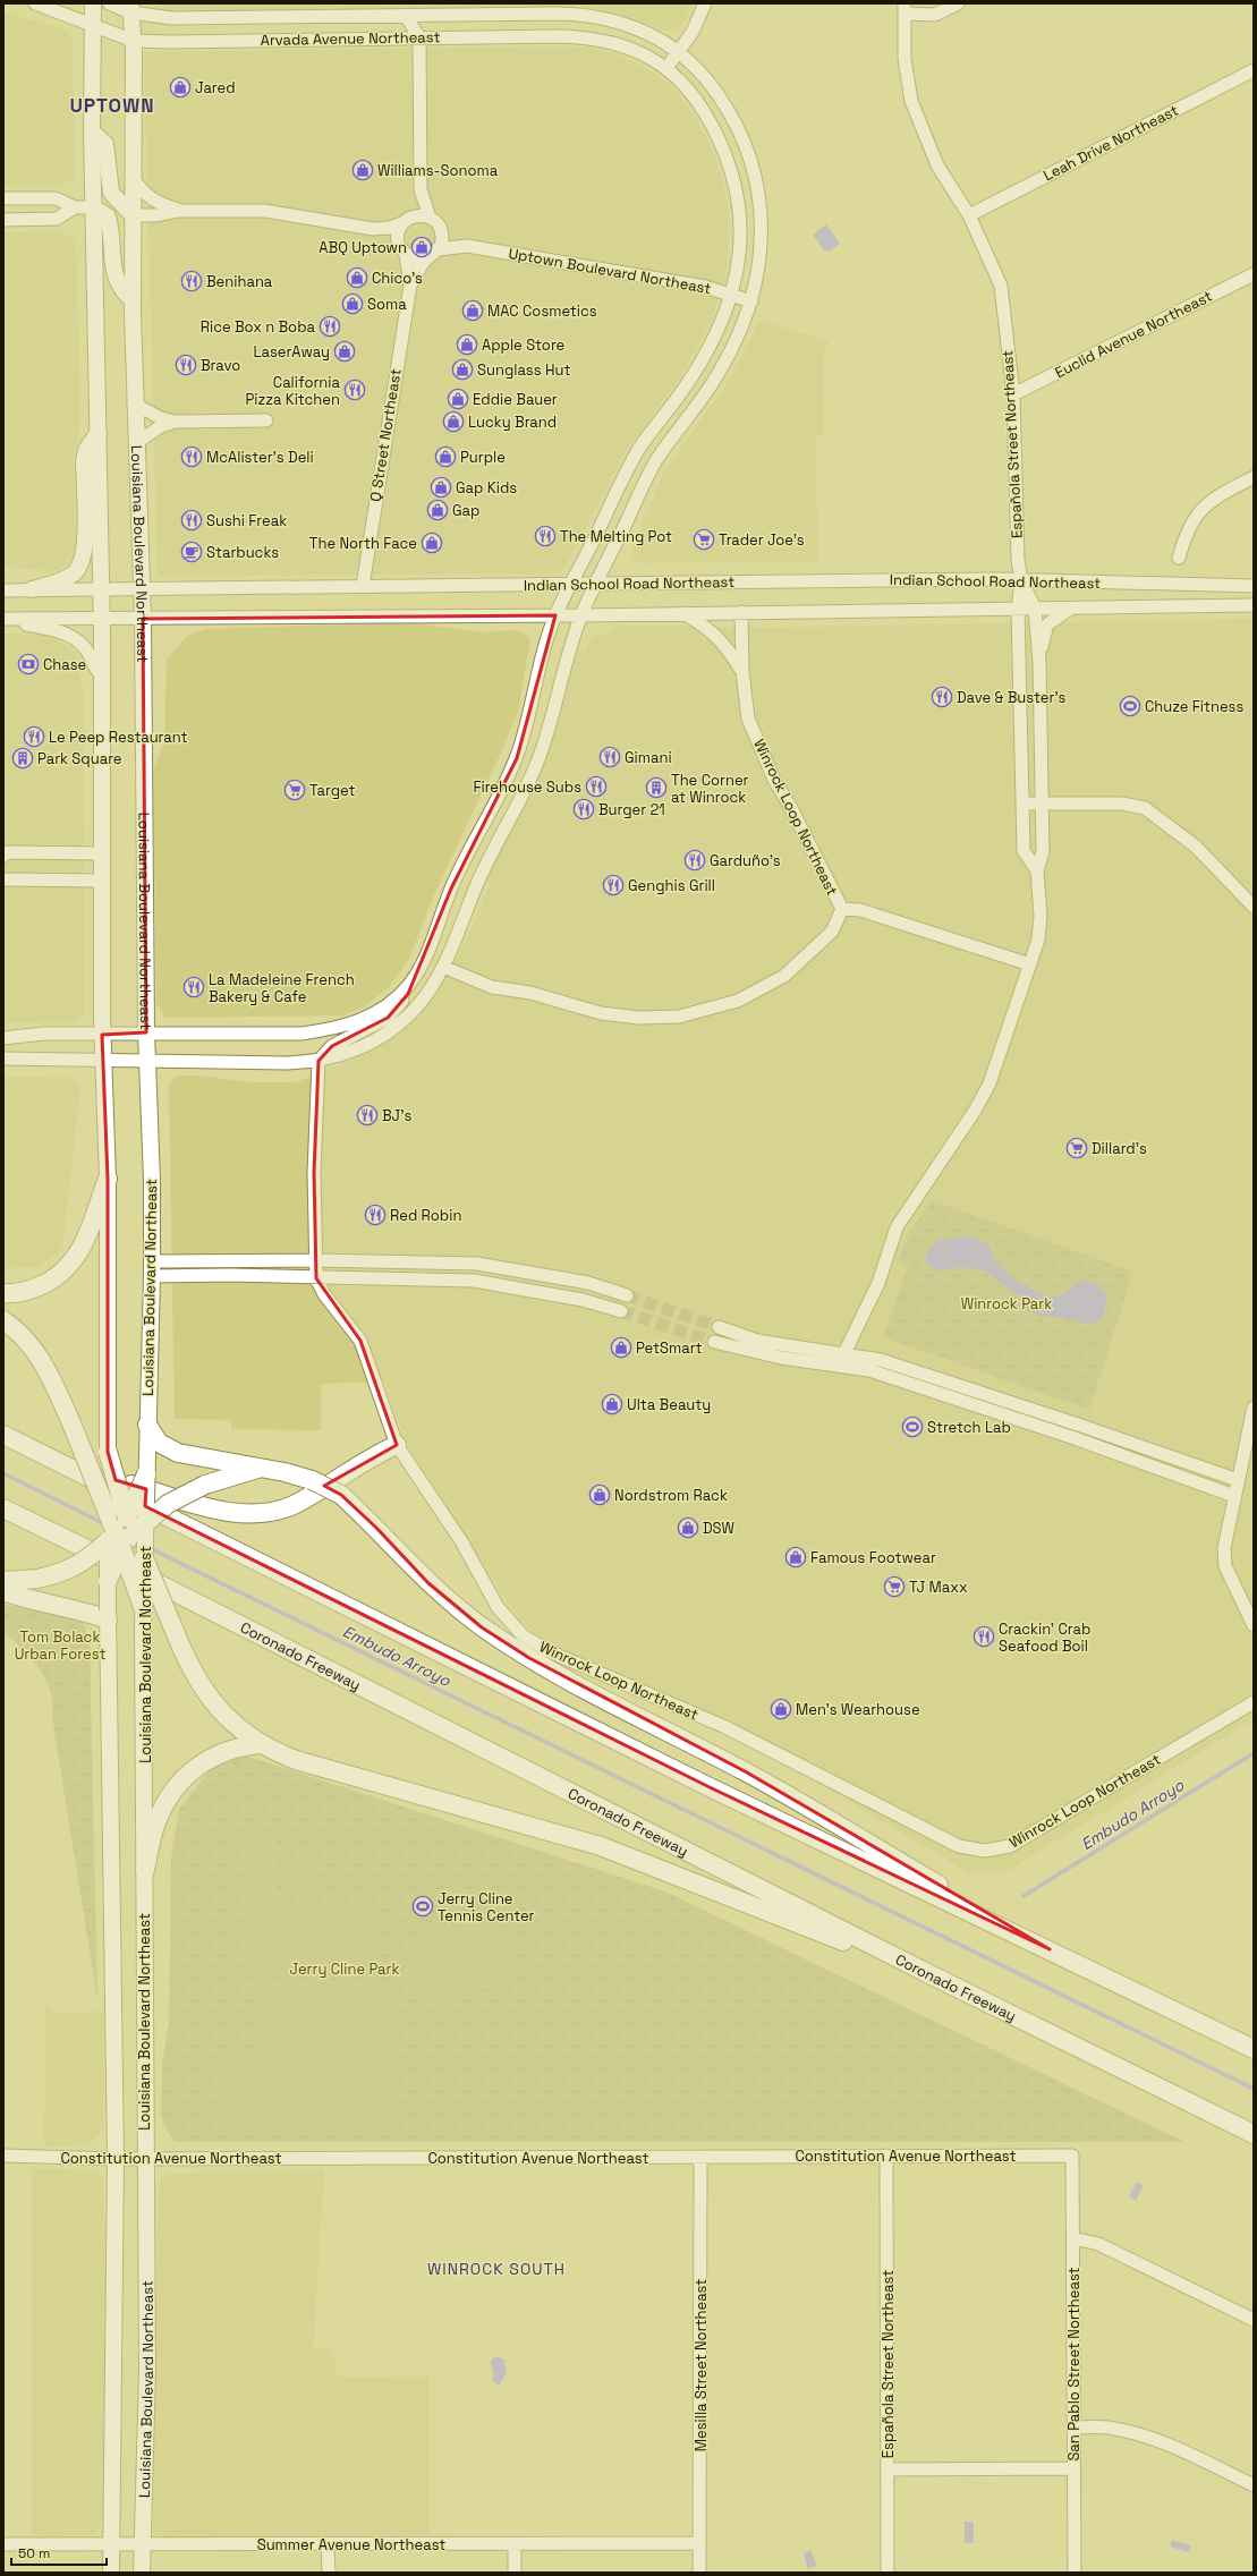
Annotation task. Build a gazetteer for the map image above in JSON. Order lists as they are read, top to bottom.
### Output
{
  "streets": {
    "highway": ["Coronado Freeway"],
    "main road": ["Louisiana Boulevard Northeast"],
    "street": [
      "Arvada Avenue Northeast",
      "Leah Drive Northeast",
      "Uptown Boulevard Northeast",
      "Euclid Avenue Northeast",
      "Q Street Northeast",
      "Española Street Northeast",
      "Indian School Road Northeast",
      "Winrock Loop Northeast",
      "Constitution Avenue Northeast",
      "San Pablo Street Northeast",
      "Mesilla Street Northeast",
      "Summer Avenue Northeast"
    ]
  },
  "crossings": [
    ["Arvada Avenue Northeast", "Uptown Boulevard Northeast"],
    ["Arvada Avenue Northeast", "Louisiana Boulevard Northeast"],
    ["Arvada Avenue Northeast", "Indian School Road Northeast"],
    ["Arvada Avenue Northeast", "Winrock Loop Northeast"],
    ["Leah Drive Northeast", "Española Street Northeast"],
    ["Uptown Boulevard Northeast", "Q Street Northeast"],
    ["Euclid Avenue Northeast", "Española Street Northeast"],
    ["Q Street Northeast", "Indian School Road Northeast"],
    ["Española Street Northeast", "Indian School Road Northeast"],
    ["Española Street Northeast", "Constitution Avenue Northeast"],
    ["Louisiana Boulevard Northeast", "Indian School Road Northeast"],
    ["Louisiana Boulevard Northeast", "Constitution Avenue Northeast"],
    ["Louisiana Boulevard Northeast", "Summer Avenue Northeast"],
    ["Indian School Road Northeast", "Winrock Loop Northeast"],
    ["Constitution Avenue Northeast", "San Pablo Street Northeast"],
    ["Constitution Avenue Northeast", "Mesilla Street Northeast"],
    ["Mesilla Street Northeast", "Summer Avenue Northeast"]
  ],
  "districts": ["UPTOWN", "WINROCK SOUTH"],
  "water": ["Embudo Arroyo"],
  "parks": ["Winrock Park", "Tom Bolack Urban Forest", "Jerry Cline Park"],
  "places": {
    "shop": [
      "Jared",
      "Williams-Sonoma",
      "ABQ Uptown",
      "Chico's",
      "Soma",
      "MAC Cosmetics",
      "Apple Store",
      "LaserAway",
      "Sunglass Hut",
      "Eddie Bauer",
      "Lucky Brand",
      "Purple",
      "Gap Kids",
      "Gap",
      "The North Face",
      "PetSmart",
      "Ulta Beauty",
      "Nordstrom Rack",
      "DSW",
      "Famous Footwear",
      "Men's Wearhouse"
    ],
    "restaurant": [
      "Benihana",
      "Rice Box n Boba",
      "Bravo",
      "California Pizza Kitchen",
      "McAlister's Deli",
      "Sushi Freak",
      "The Melting Pot",
      "Dave & Buster's",
      "Le Peep Restaurant",
      "Gimani",
      "Firehouse Subs",
      "Burger 21",
      "Garduño's",
      "Genghis Grill",
      "La Madeleine French Bakery & Cafe",
      "BJ's",
      "Red Robin",
      "Crackin' Crab Seafood Boil"
    ],
    "supermarket": [
      "Trader Joe's",
      "Target",
      "Dillard's",
      "TJ Maxx"
    ],
    "cafe": ["Starbucks"],
    "bank": ["Chase"],
    "sports": ["Chuze Fitness", "Stretch Lab", "Jerry Cline Tennis Center"],
    "building": ["Park Square", "The Corner at Winrock"]
  },
  "scale_bar": "50 m"
}
